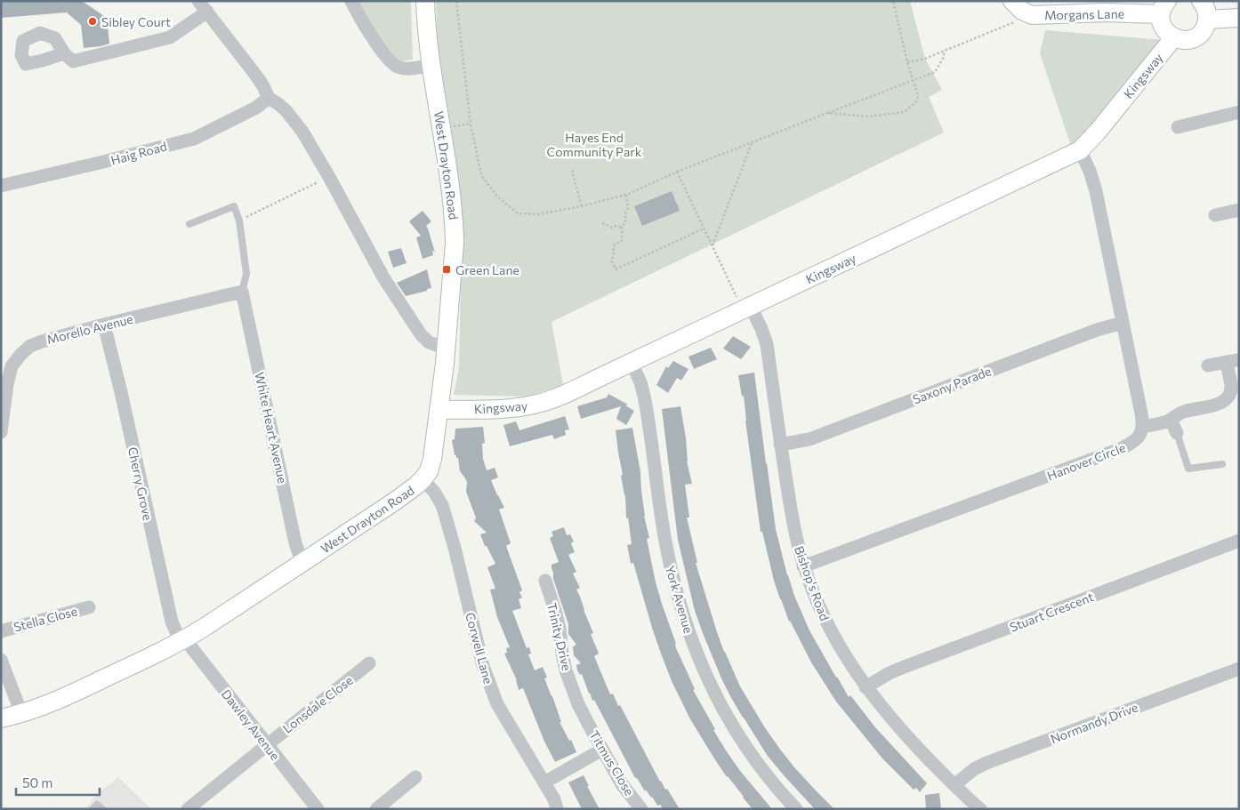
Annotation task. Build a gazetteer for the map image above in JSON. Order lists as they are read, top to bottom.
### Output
{
  "streets": {
    "street": [
      "Morgans Lane",
      "Kingsway",
      "Haig Road",
      "West Drayton Road",
      "Morello Avenue",
      "Saxony Parade",
      "White Heart Avenue",
      "Hanover Circle",
      "Cherry Grove",
      "Bishop's Road",
      "York Avenue",
      "Stuart Crescent",
      "Stella Close",
      "Trinity Drive",
      "Corwell Lane",
      "Lonsdale Close",
      "Normandy Drive",
      "Dawley Avenue",
      "Titmus Close"
    ]
  },
  "crossings": [
    ["Kingsway", "West Drayton Road"],
    ["Kingsway", "Bishop's Road"],
    ["Kingsway", "York Avenue"],
    ["West Drayton Road", "White Heart Avenue"],
    ["West Drayton Road", "Cherry Grove"],
    ["West Drayton Road", "Corwell Lane"],
    ["West Drayton Road", "Dawley Avenue"],
    ["Morello Avenue", "White Heart Avenue"],
    ["Morello Avenue", "Cherry Grove"],
    ["Saxony Parade", "Bishop's Road"],
    ["Hanover Circle", "Bishop's Road"],
    ["Cherry Grove", "Dawley Avenue"],
    ["Bishop's Road", "Stuart Crescent"],
    ["Bishop's Road", "Normandy Drive"],
    ["Trinity Drive", "Titmus Close"],
    ["Lonsdale Close", "Dawley Avenue"]
  ],
  "parks": ["Hayes End Community Park"],
  "places": {
    "other": ["Sibley Court"],
    "transit": ["Green Lane"]
  },
  "scale_bar": "50 m"
}
